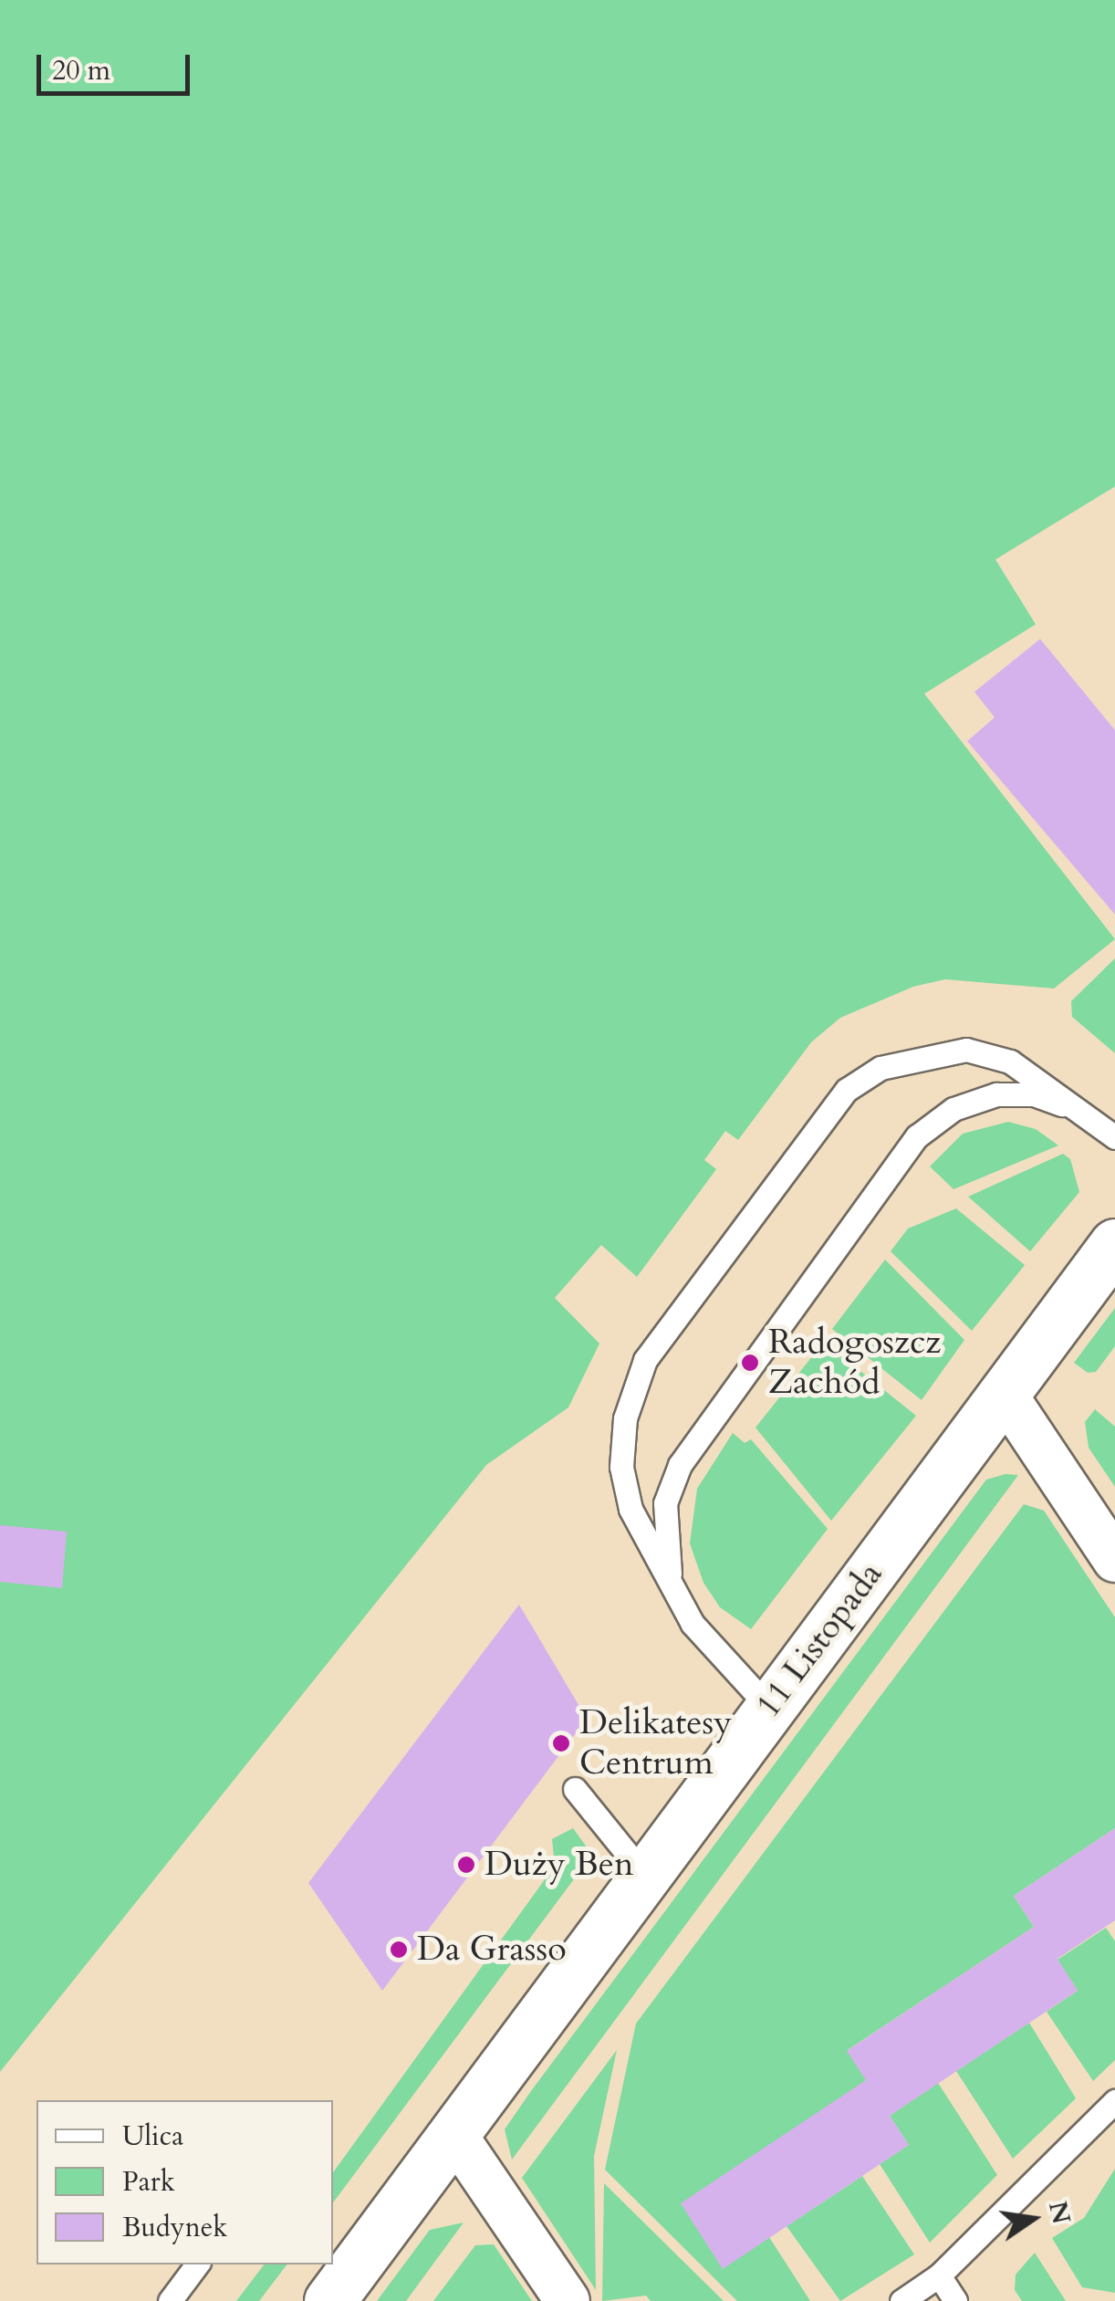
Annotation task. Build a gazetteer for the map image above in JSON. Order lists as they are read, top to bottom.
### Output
{
  "streets": {
    "street": ["11 Listopada"]
  },
  "places": [
    "Radogoszcz Zachód",
    "Delikatesy Centrum",
    "Duży Ben",
    "Da Grasso"
  ],
  "legend": ["Ulica", "Park", "Budynek"],
  "scale_bar": "20 m",
  "north": "right"
}
